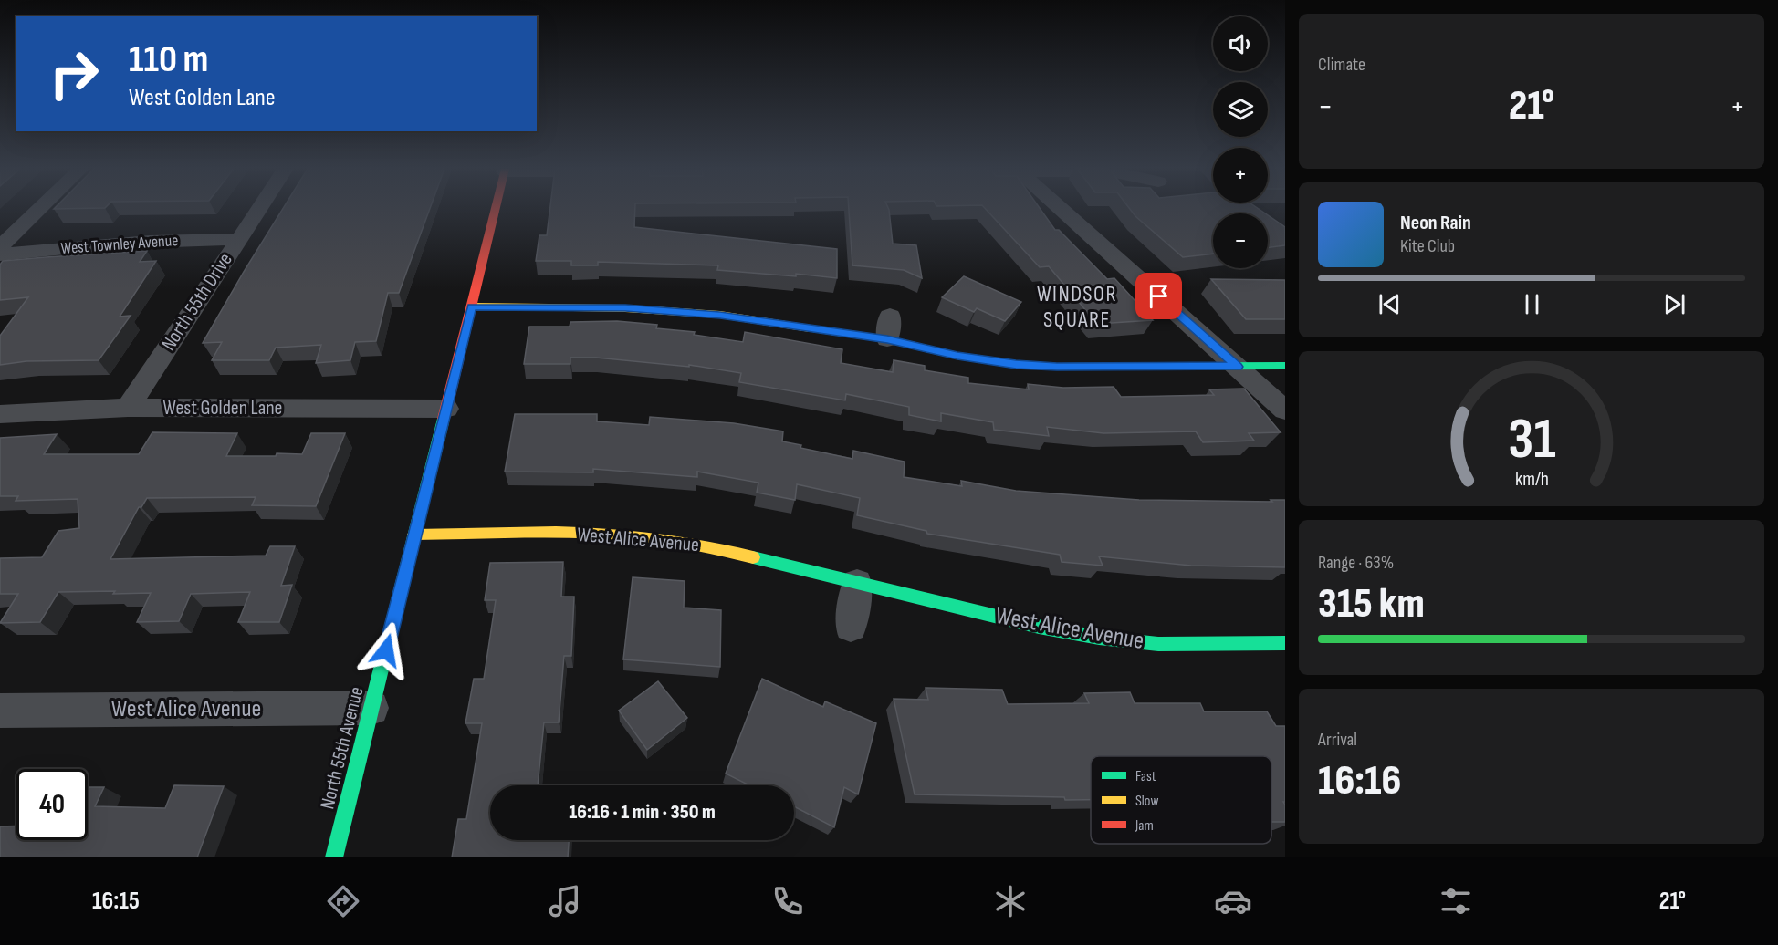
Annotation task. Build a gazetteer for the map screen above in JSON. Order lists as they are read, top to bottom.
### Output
{
  "streets": {
    "street": [
      "West Townley Avenue",
      "North 55th Drive",
      "West Golden Lane",
      "West Alice Avenue",
      "North 55th Avenue"
    ]
  },
  "crossings": [
    ["West Townley Avenue", "North 55th Drive"],
    ["North 55th Drive", "West Golden Lane"],
    ["West Golden Lane", "North 55th Avenue"],
    ["West Alice Avenue", "North 55th Avenue"]
  ],
  "districts": ["WINDSOR SQUARE"],
  "legend": ["Fast", "Slow", "Jam"],
  "page": {
    "tile": [
      "Climate",
      ["Range · 63%", "315 km"],
      ["Arrival", "16:16"]
    ],
    "map_buttons": ["+", "−"],
    "turn": ["110 m", "West Golden Lane"],
    "heat": ["−", "21°", "+"],
    "song": ["Neon Rain", "Kite Club"],
    "limit": "40",
    "trip": "16:16 · 1 min · 350 m",
    "tabs": ["16:15", "21°"],
    "gauge": ["31", "km/h"]
  }
}
